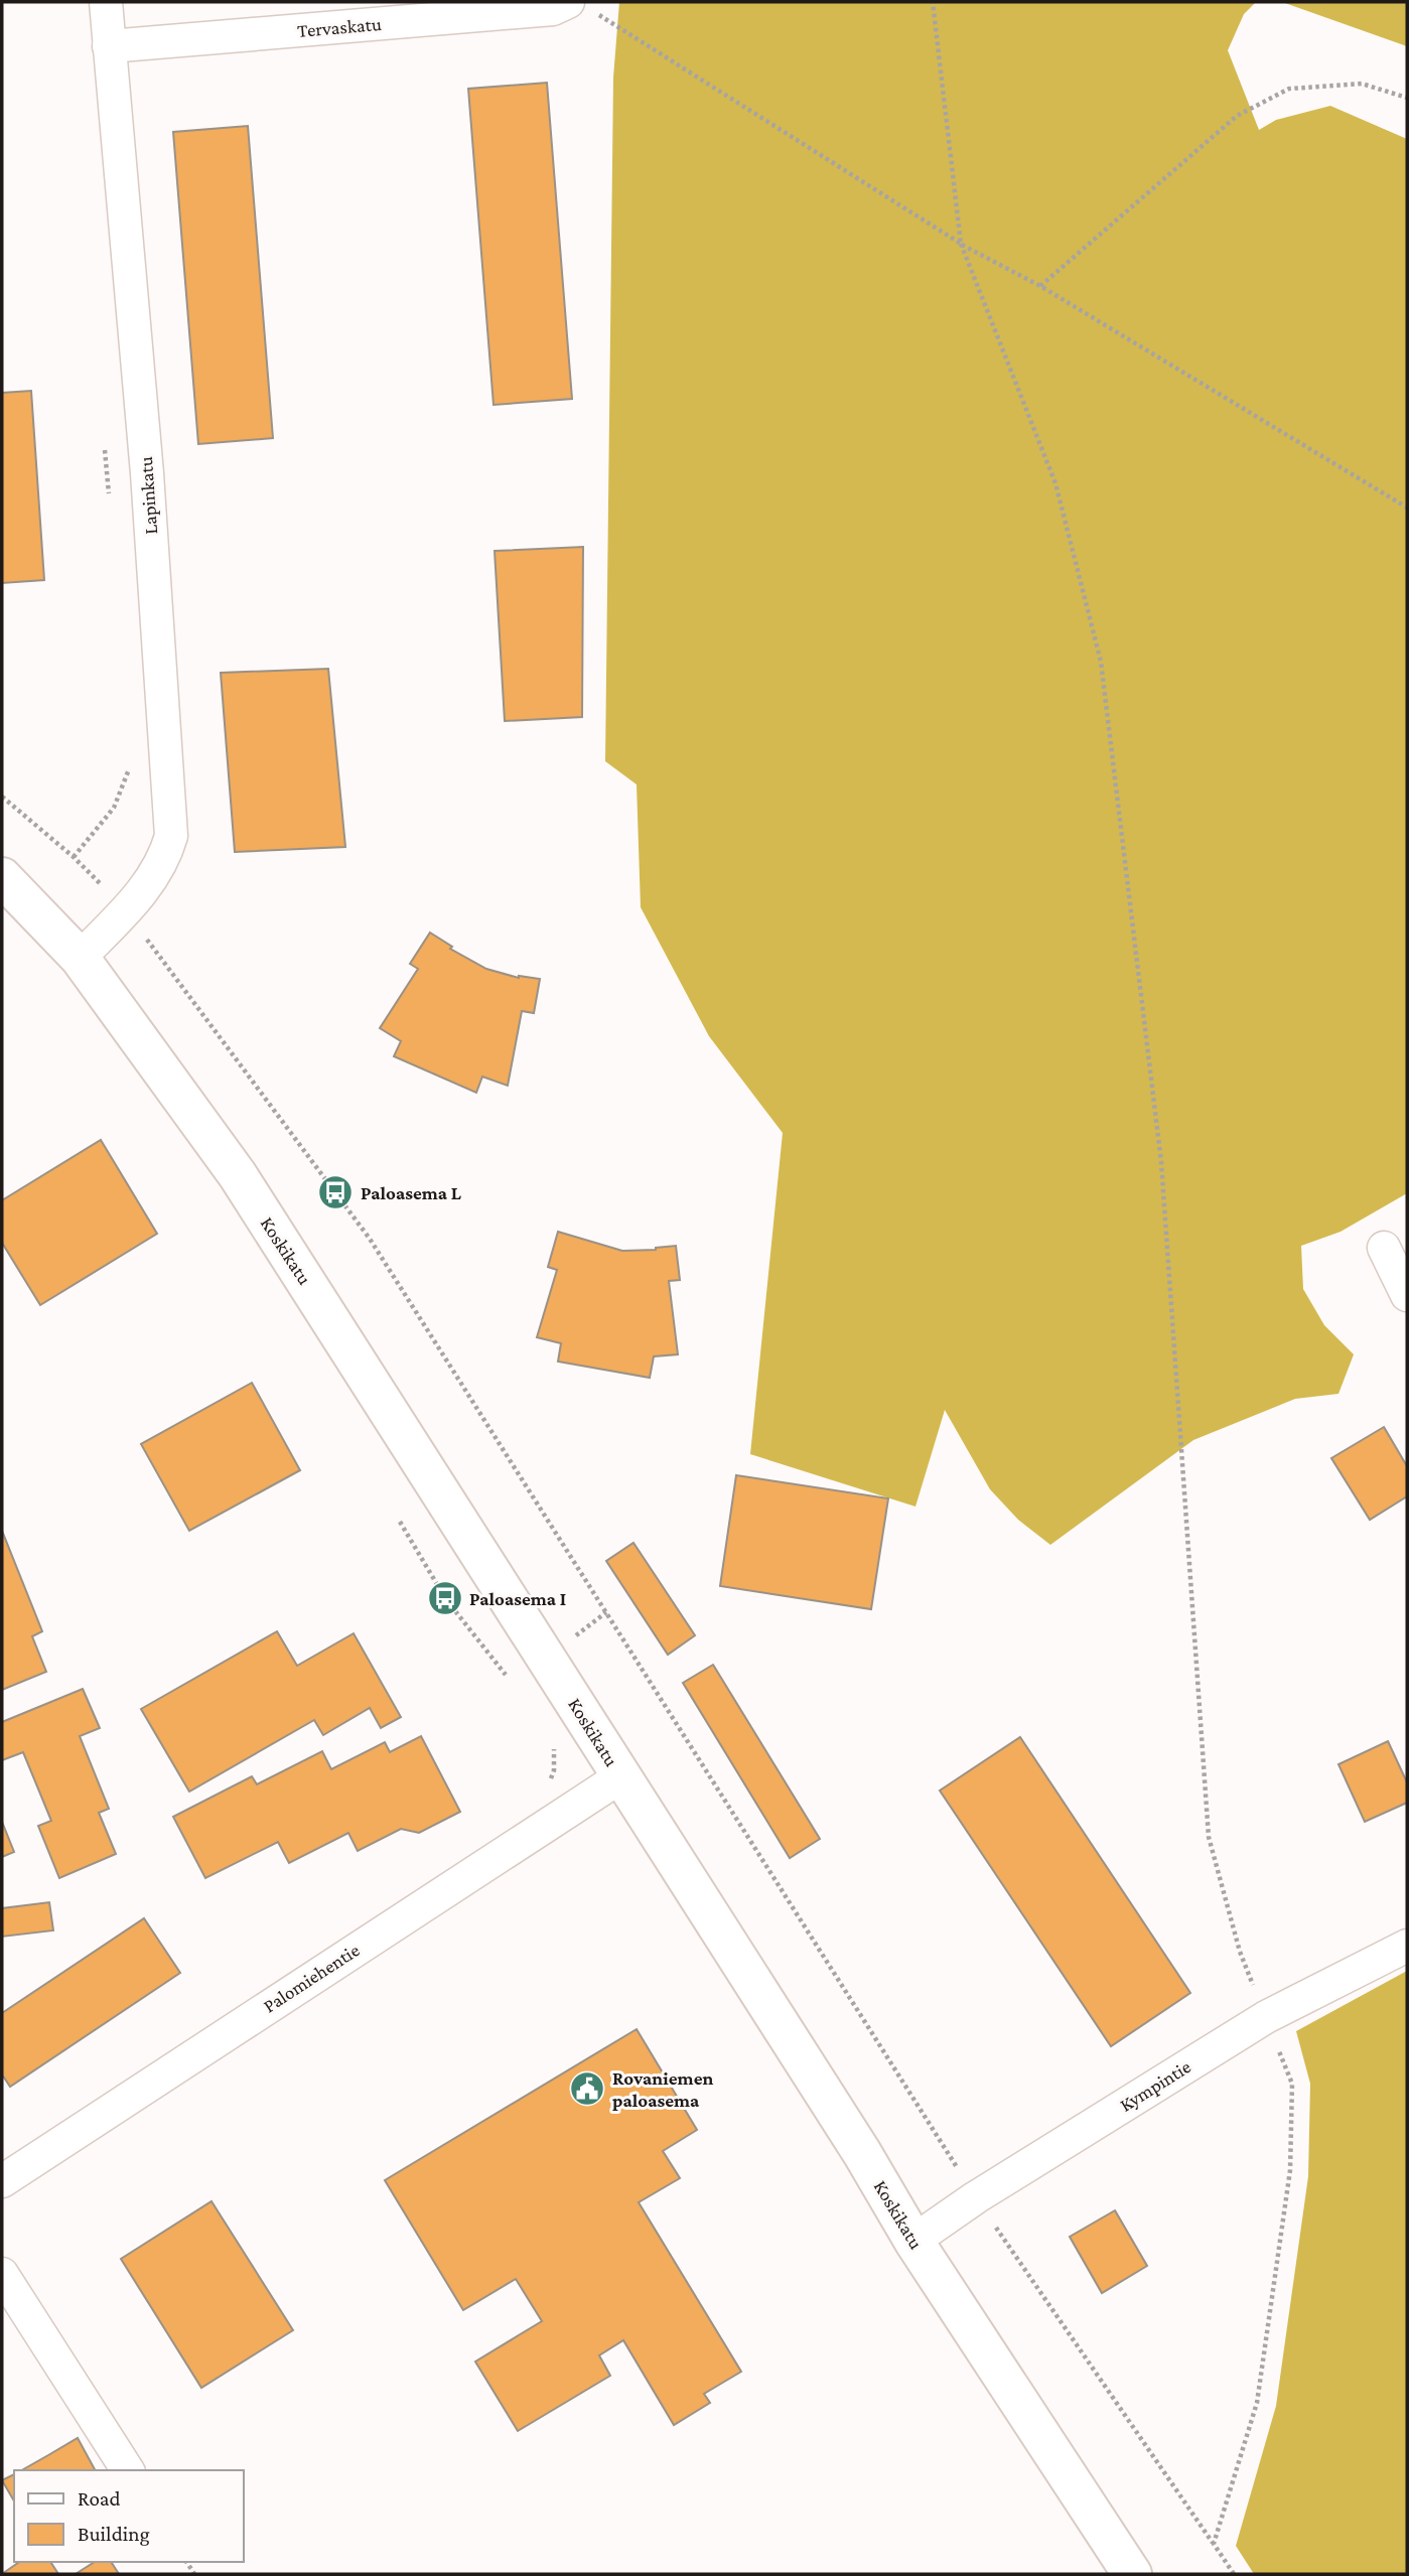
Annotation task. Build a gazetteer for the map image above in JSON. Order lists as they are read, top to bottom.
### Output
{
  "streets": {
    "main road": ["Koskikatu"],
    "street": [
      "Tervaskatu",
      "Lapinkatu",
      "Palomiehentie",
      "Kympintie"
    ]
  },
  "crossings": [
    ["Tervaskatu", "Lapinkatu"],
    ["Lapinkatu", "Koskikatu"],
    ["Koskikatu", "Palomiehentie"],
    ["Koskikatu", "Kympintie"]
  ],
  "places": {
    "bus stop": ["Paloasema L", "Paloasema I"],
    "public building": ["Rovaniemen paloasema"]
  },
  "legend": ["Road", "Building"]
}
